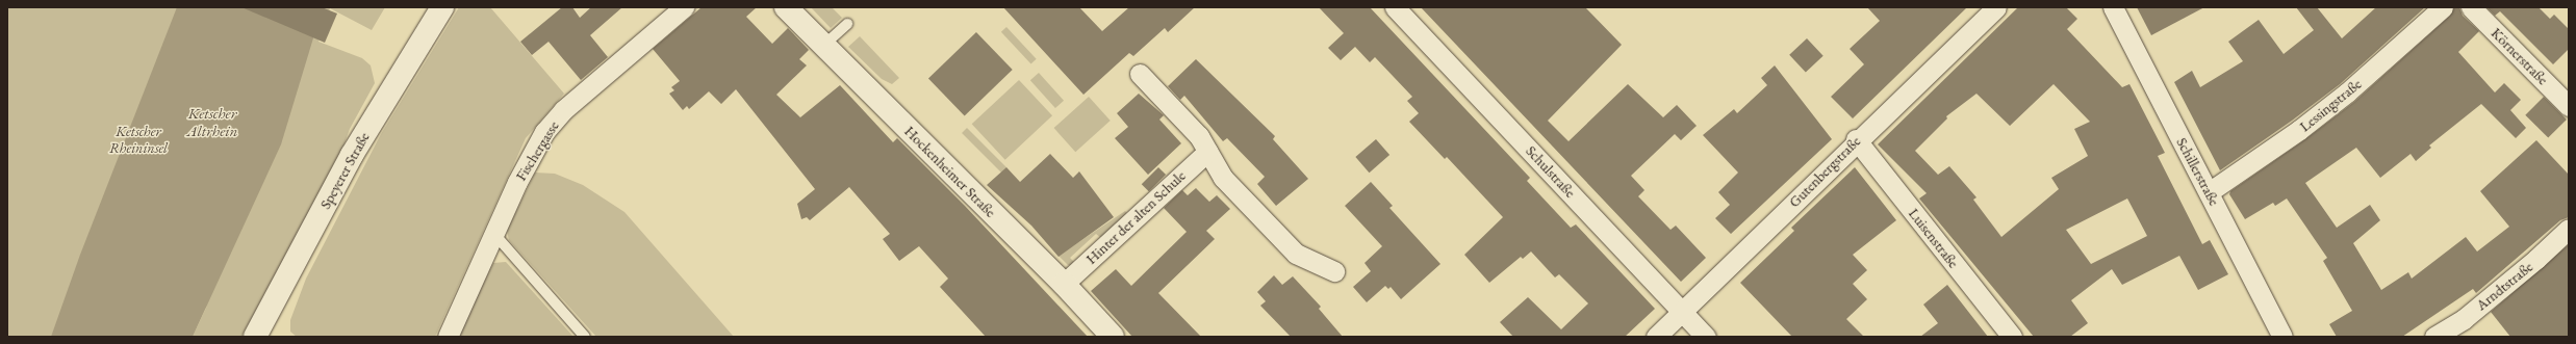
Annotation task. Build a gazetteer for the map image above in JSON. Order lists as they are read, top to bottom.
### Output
{
  "streets": {
    "street": [
      "Körnerstraße",
      "Lessingstraße",
      "Fischergasse",
      "Speyerer Straße",
      "Hockenheimer Straße",
      "Schulstraße",
      "Gutenbergstraße",
      "Schillerstraße",
      "Hinter der alten Schule",
      "Luisenstraße",
      "Arndtstraße"
    ]
  },
  "crossings": [
    ["Lessingstraße", "Schillerstraße"],
    ["Hockenheimer Straße", "Hinter der alten Schule"],
    ["Schulstraße", "Gutenbergstraße"],
    ["Gutenbergstraße", "Luisenstraße"]
  ],
  "water": ["Ketscher Altrhein"],
  "parks": ["Ketscher Rheininsel"]
}
